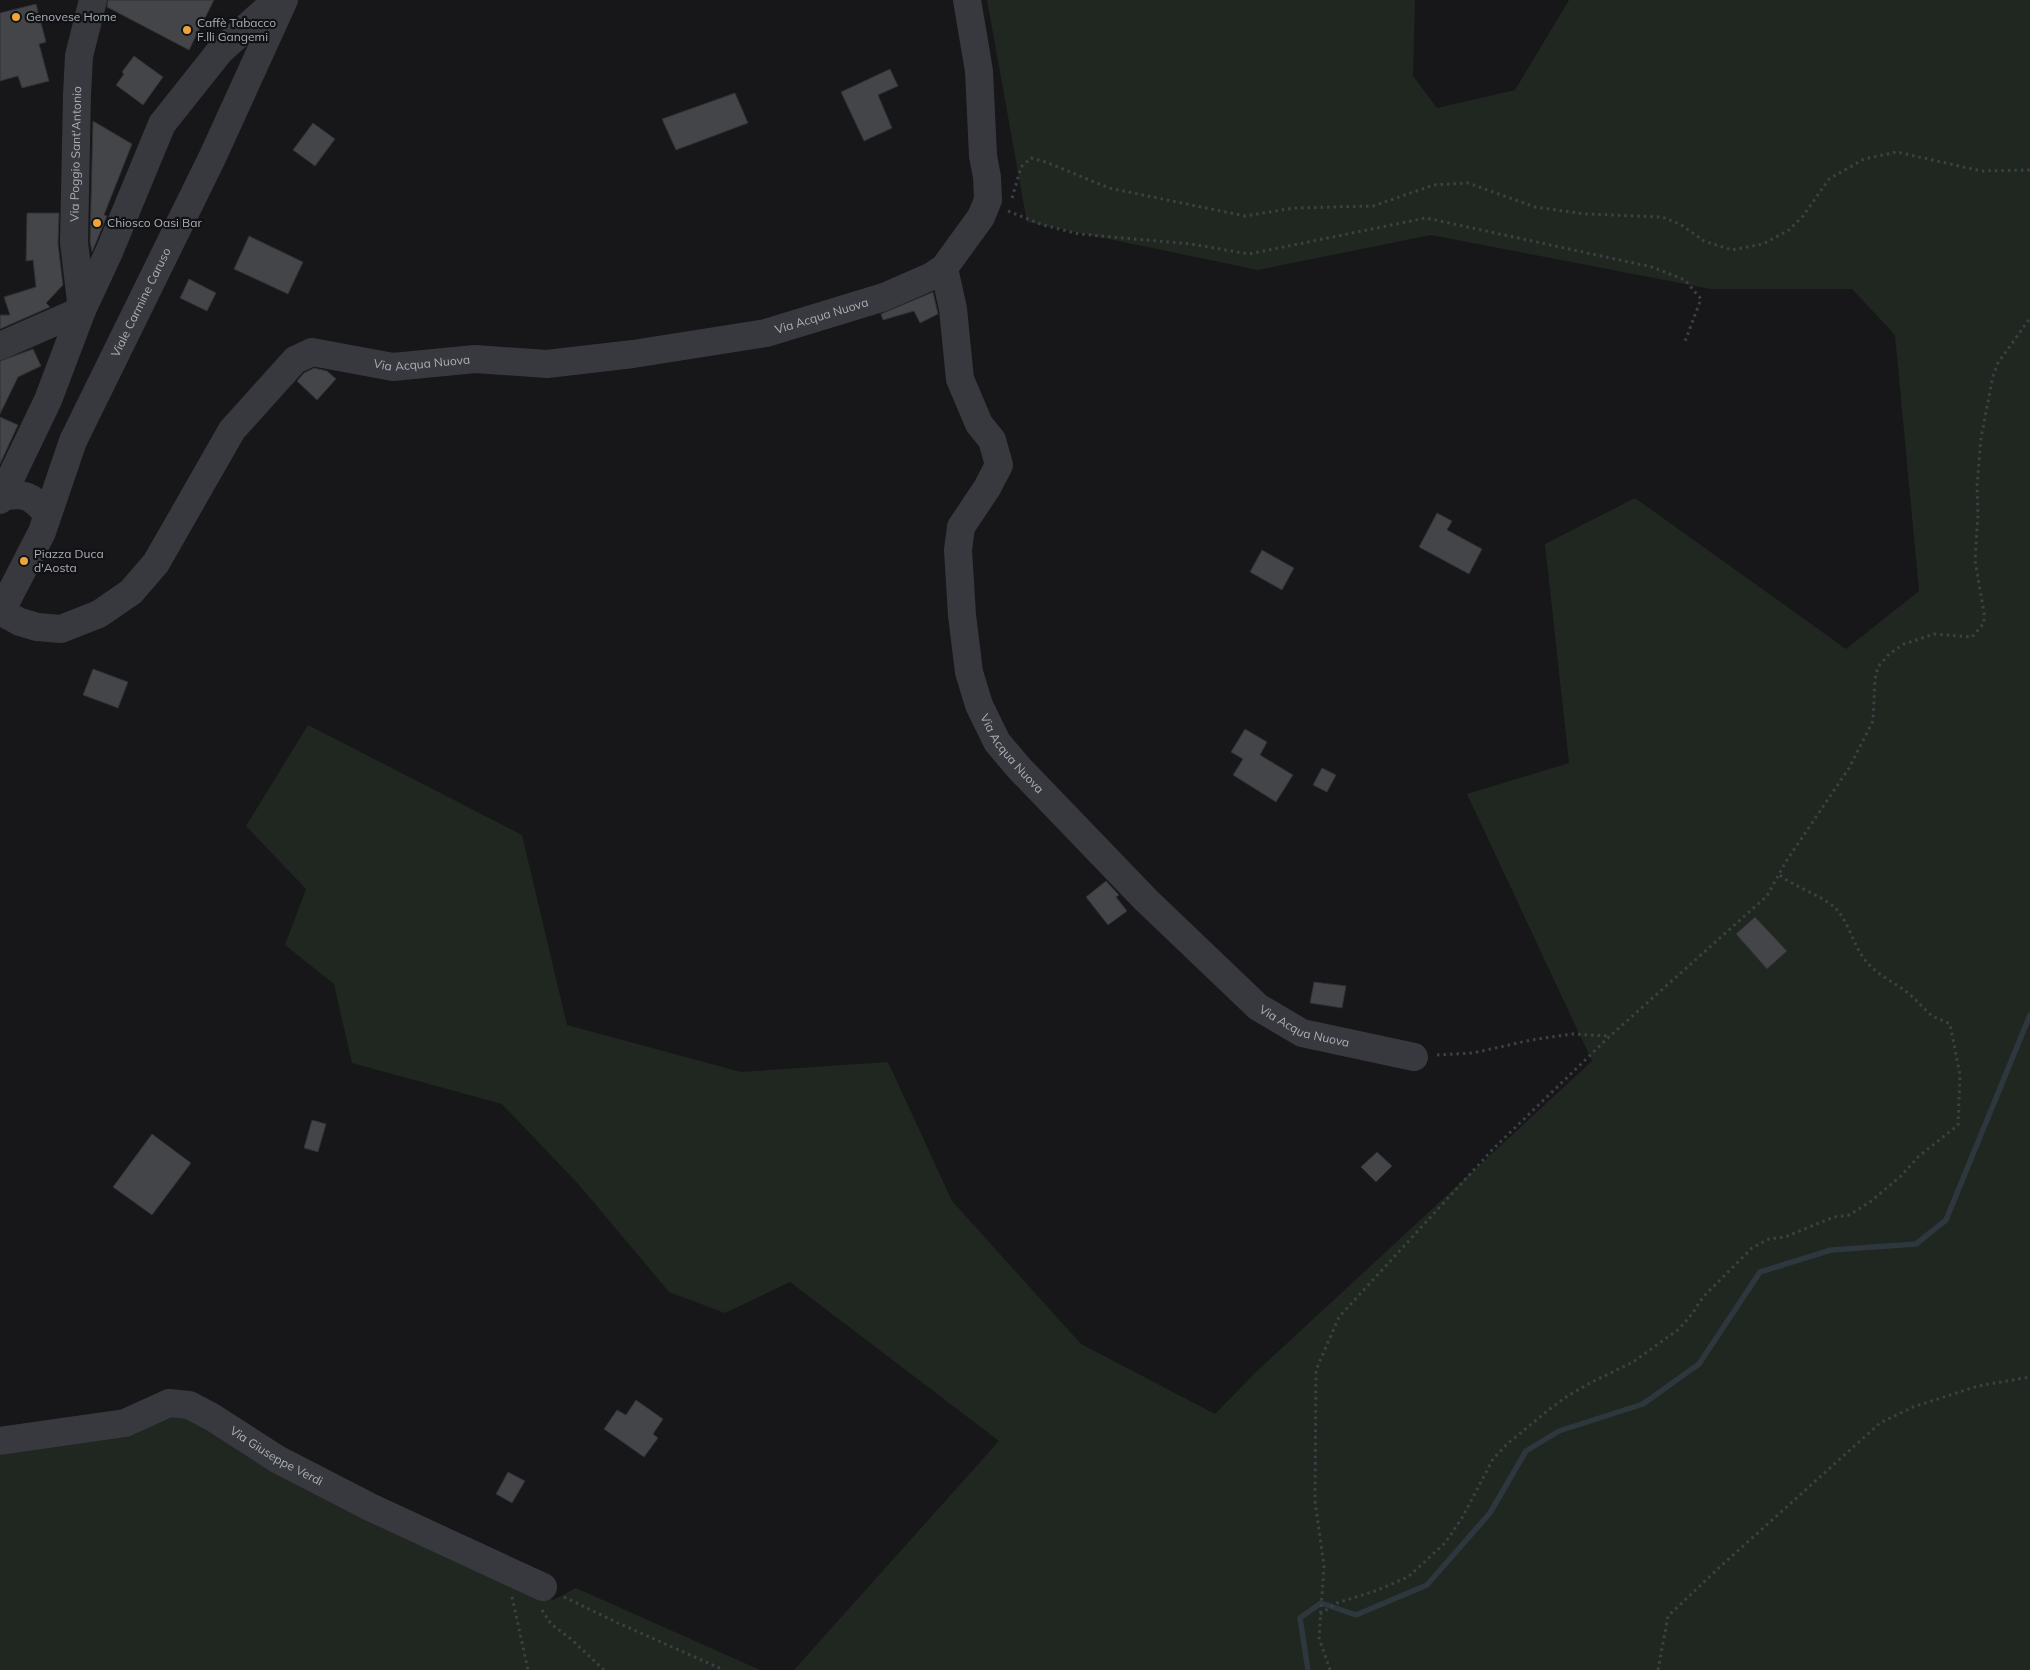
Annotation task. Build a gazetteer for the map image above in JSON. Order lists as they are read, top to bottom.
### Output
{
  "streets": {
    "street": [
      "Via Poggio Sant'Antonio",
      "Viale Carmine Caruso",
      "Via Acqua Nuova",
      "Via Giuseppe Verdi"
    ]
  },
  "crossings": [
    ["Viale Carmine Caruso", "Via Acqua Nuova"]
  ],
  "places": [
    "Genovese Home",
    "Caffè Tabacco F.lli Gangemi",
    "Chiosco Oasi Bar",
    "Piazza Duca d'Aosta"
  ]
}
